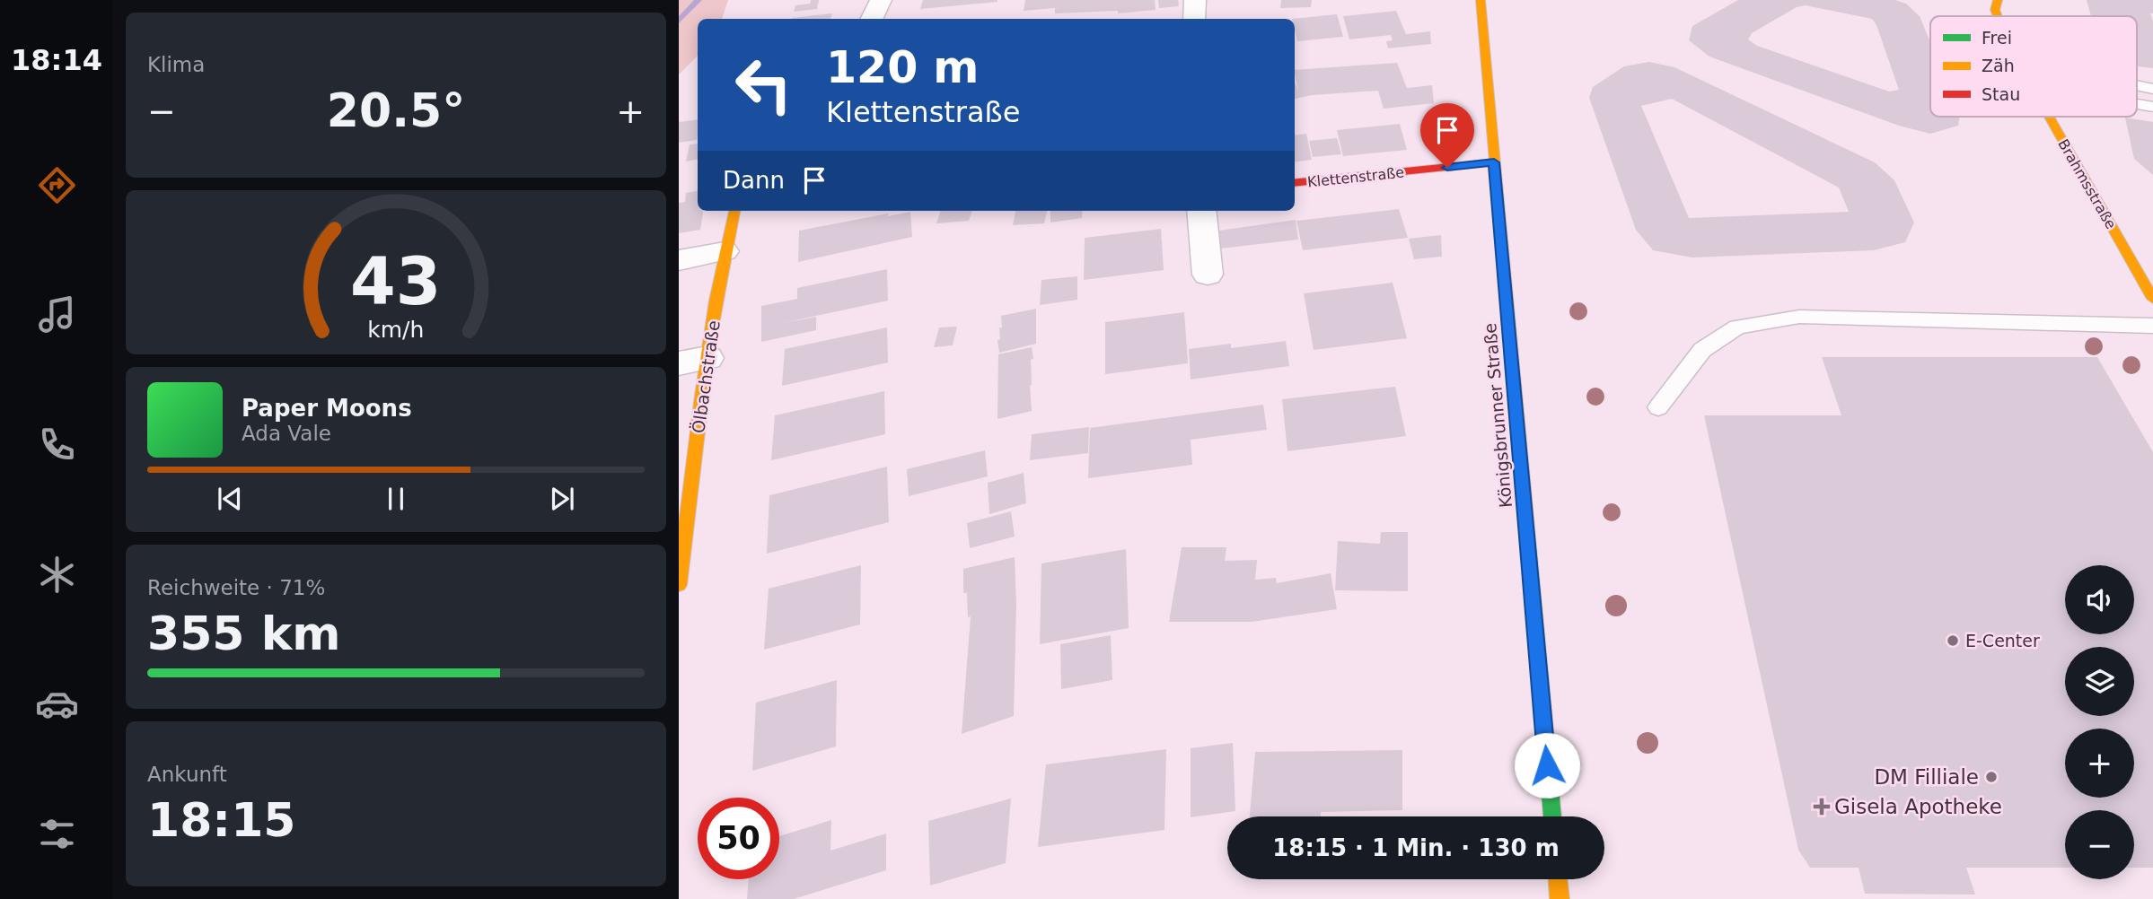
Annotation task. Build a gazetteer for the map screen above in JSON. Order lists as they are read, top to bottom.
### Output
{
  "streets": {
    "street": [
      "Klettenstraße",
      "Brahmsstraße",
      "Ölbachstraße",
      "Königsbrunner Straße"
    ]
  },
  "crossings": [
    ["Klettenstraße", "Königsbrunner Straße"]
  ],
  "places": {
    "other": ["E-Center", "DM Filliale"],
    "health": ["Gisela Apotheke"]
  },
  "legend": ["Frei", "Zäh", "Stau"],
  "page": {
    "tabs": "18:14",
    "tile": [
      "Klima",
      ["Reichweite · 71%", "355 km"],
      ["Ankunft", "18:15"]
    ],
    "turn": ["120 m", "Klettenstraße"],
    "heat": ["−", "20.5°", "+"],
    "then": "Dann",
    "song": ["Paper Moons", "Ada Vale"],
    "map_buttons": ["+", "−"],
    "limit": "50",
    "trip": "18:15 · 1 Min. · 130 m",
    "gauge": ["43", "km/h"]
  }
}
